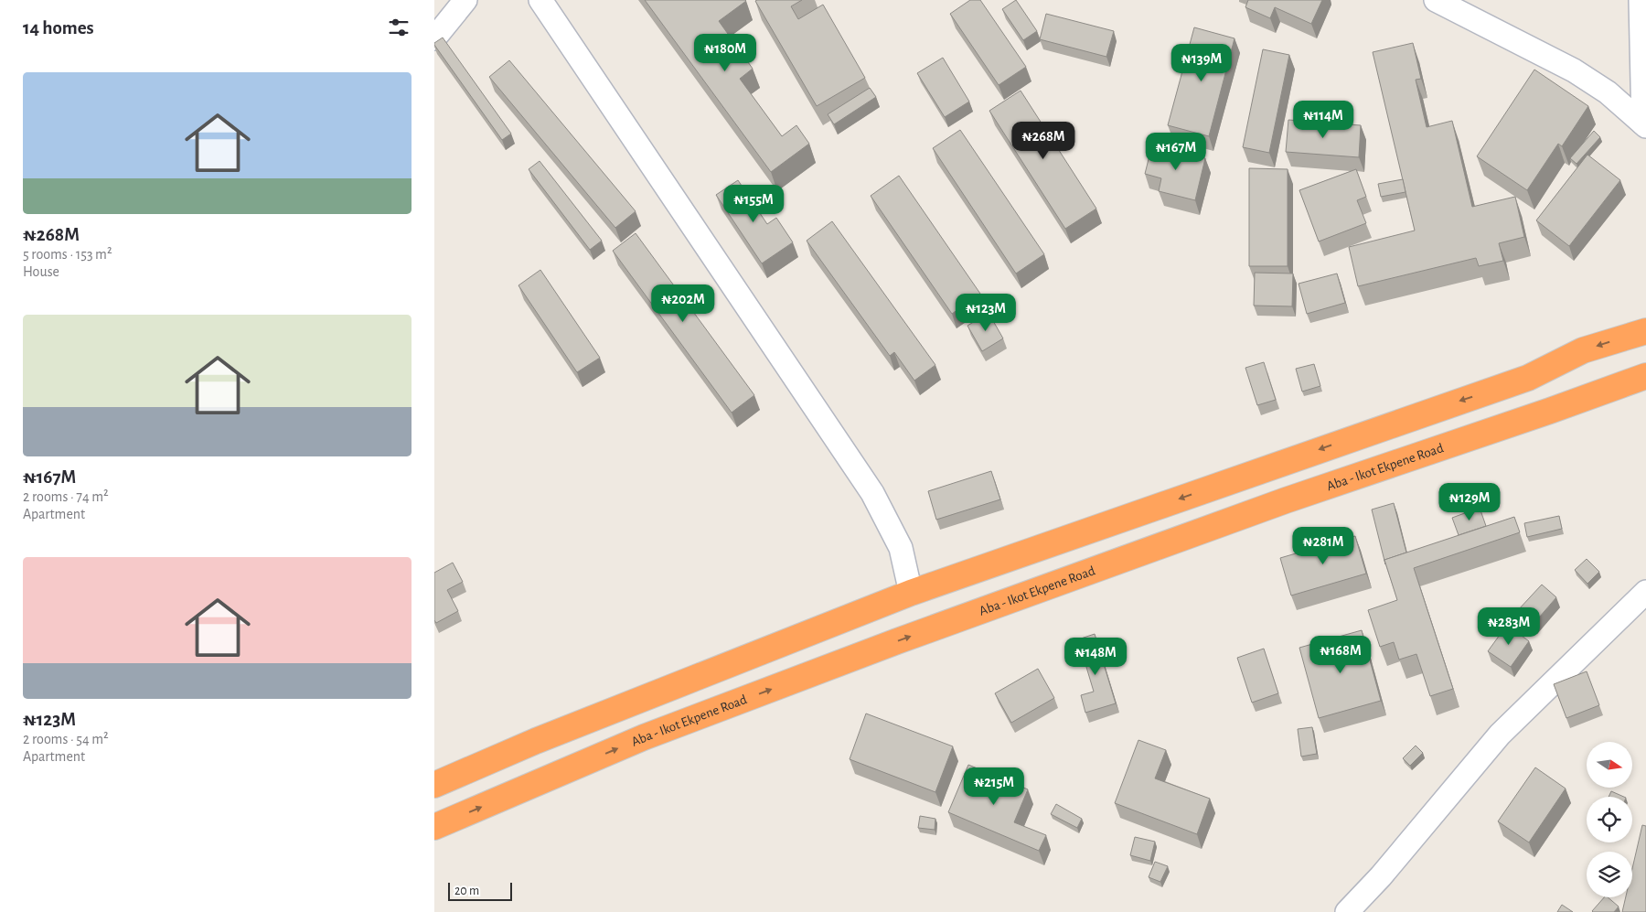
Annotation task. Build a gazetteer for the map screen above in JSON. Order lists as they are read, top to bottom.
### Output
{
  "streets": {
    "highway": ["Aba - Ikot Ekpene Road"]
  },
  "scale_bar": "20 m",
  "north": "right",
  "page": {
    "heading": "14 homes",
    "price": [
      "₦180M",
      "₦139M",
      "₦114M",
      "₦268M",
      "₦167M",
      "₦155M",
      "₦202M",
      "₦123M",
      "₦129M",
      "₦281M",
      "₦283M",
      "₦168M",
      "₦148M",
      "₦215M"
    ],
    "list": [
      {
        "name": "₦268M",
        "note": "5 rooms · 153 m² · House"
      },
      {
        "name": "₦167M",
        "note": "2 rooms · 74 m² · Apartment"
      },
      {
        "name": "₦123M",
        "note": "2 rooms · 54 m² · Apartment"
      }
    ],
    "scale": "20 m"
  }
}
